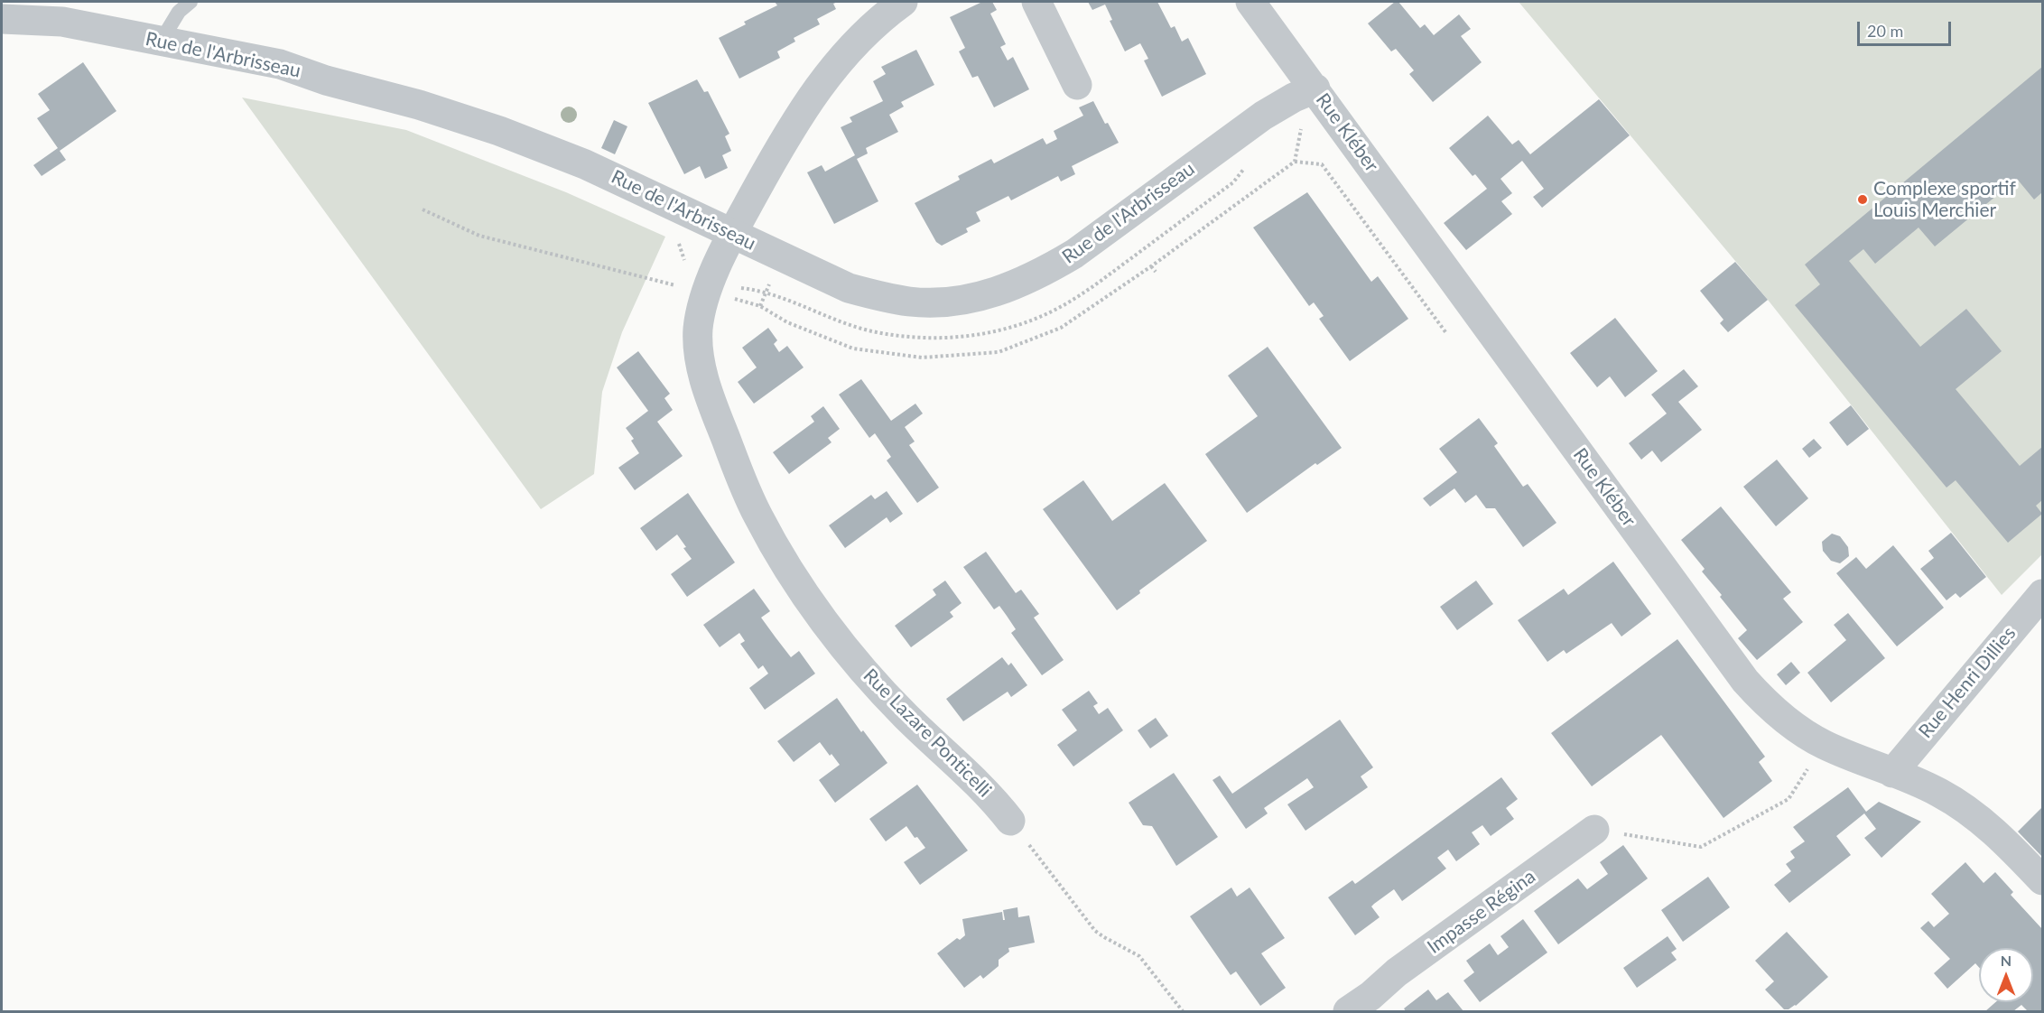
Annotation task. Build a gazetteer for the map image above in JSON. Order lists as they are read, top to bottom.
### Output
{
  "streets": {
    "street": [
      "Rue de l'Arbrisseau",
      "Rue Kléber",
      "Rue Henri Dillies",
      "Rue Lazare Ponticelli",
      "Impasse Régina"
    ]
  },
  "crossings": [
    ["Rue de l'Arbrisseau", "Rue Kléber"],
    ["Rue de l'Arbrisseau", "Rue Lazare Ponticelli"],
    ["Rue Kléber", "Rue Henri Dillies"]
  ],
  "places": ["Complexe sportif Louis Merchier"],
  "scale_bar": "20 m",
  "north": "top"
}
